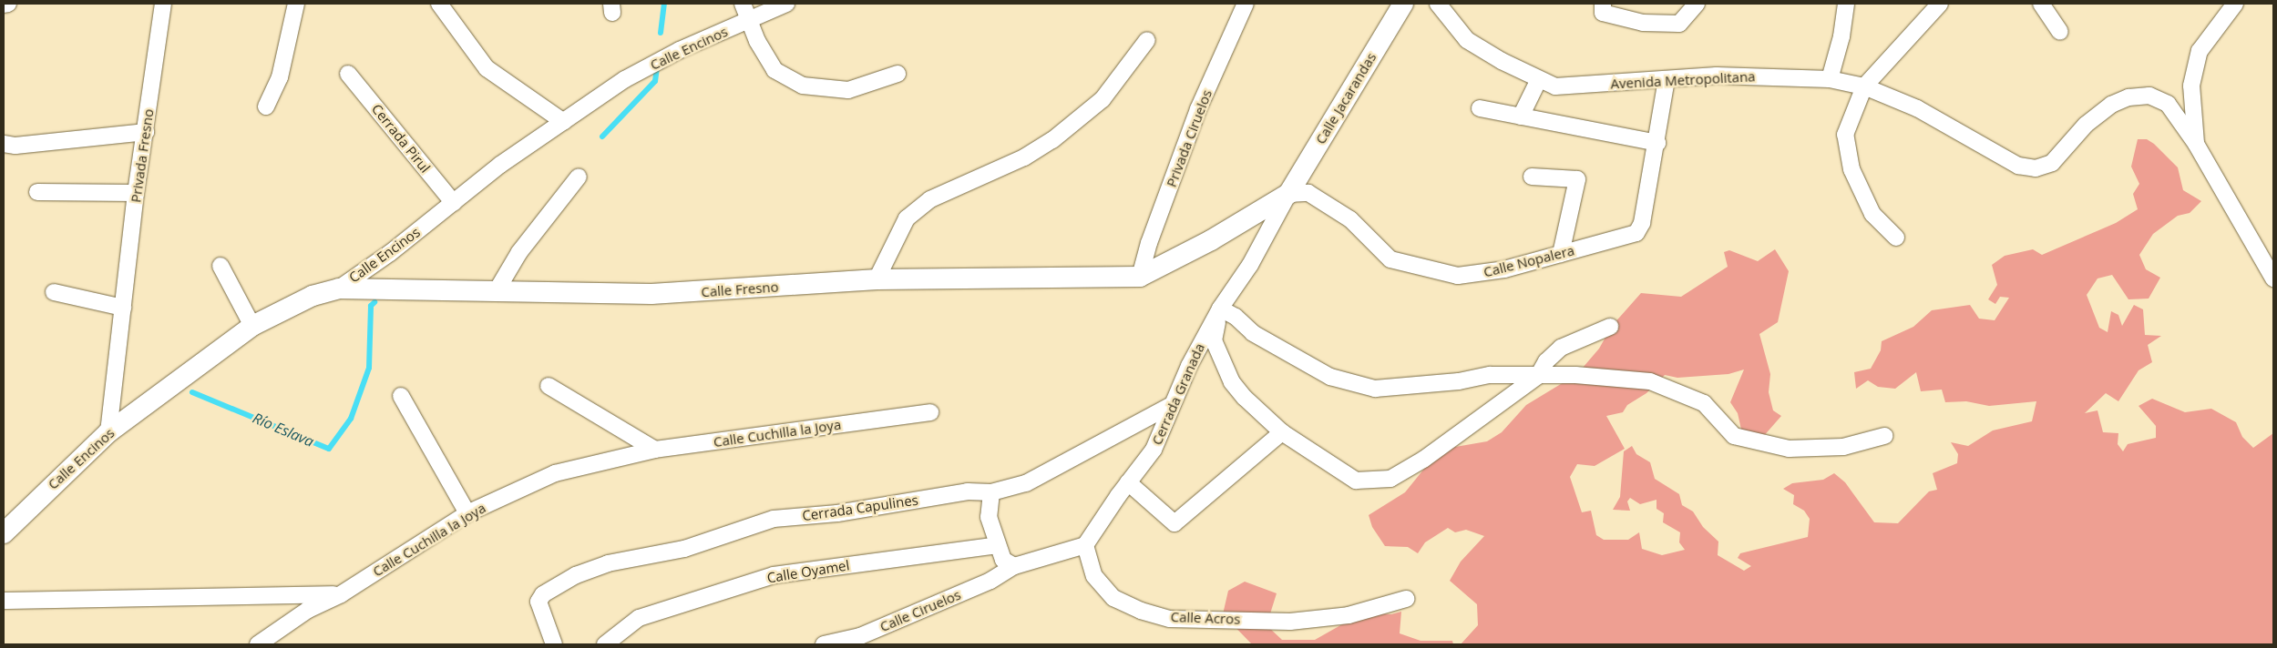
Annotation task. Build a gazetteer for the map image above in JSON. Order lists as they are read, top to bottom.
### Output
{
  "streets": {
    "street": [
      "Calle Encinos",
      "Avenida Metropolitana",
      "Calle Jacarandas",
      "Cerrada Pirul",
      "Privada Ciruelos",
      "Privada Fresno",
      "Calle Nopalera",
      "Calle Fresno",
      "Cerrada Granada",
      "Calle Cuchilla la Joya",
      "Cerrada Capulines",
      "Calle Oyamel",
      "Calle Ciruelos",
      "Calle Acros"
    ]
  },
  "crossings": [
    ["Calle Encinos", "Cerrada Pirul"],
    ["Calle Encinos", "Privada Fresno"],
    ["Calle Encinos", "Calle Fresno"],
    ["Avenida Metropolitana", "Calle Nopalera"],
    ["Calle Jacarandas", "Privada Ciruelos"],
    ["Calle Jacarandas", "Calle Nopalera"],
    ["Calle Jacarandas", "Calle Fresno"],
    ["Calle Jacarandas", "Cerrada Granada"],
    ["Privada Ciruelos", "Calle Fresno"],
    ["Cerrada Granada", "Cerrada Capulines"],
    ["Cerrada Granada", "Calle Acros"]
  ],
  "water": ["Río Eslava"]
}
